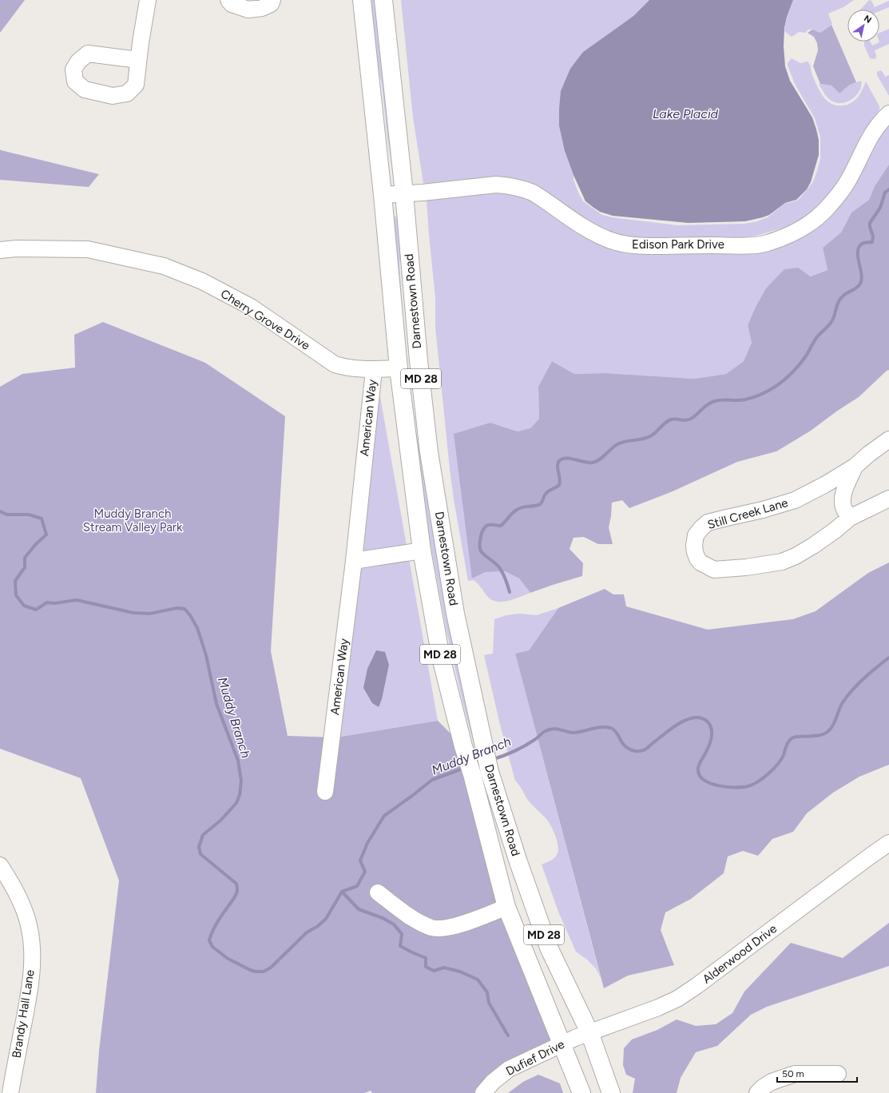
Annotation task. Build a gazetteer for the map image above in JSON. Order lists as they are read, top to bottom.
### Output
{
  "streets": {
    "main road": ["Darnestown Road", "MD 28"],
    "street": [
      "Edison Park Drive",
      "Cherry Grove Drive",
      "American Way",
      "Still Creek Lane",
      "Alderwood Drive",
      "Brandy Hall Lane",
      "Dufief Drive"
    ]
  },
  "crossings": [
    ["Edison Park Drive", "Darnestown Road"],
    ["Darnestown Road", "Cherry Grove Drive"],
    ["Darnestown Road", "Alderwood Drive"],
    ["Darnestown Road", "Dufief Drive"],
    ["Cherry Grove Drive", "American Way"],
    ["Alderwood Drive", "Dufief Drive"]
  ],
  "water": ["Lake Placid", "Muddy Branch"],
  "parks": ["Muddy Branch Stream Valley Park"],
  "scale_bar": "50 m",
  "north": "top right"
}
